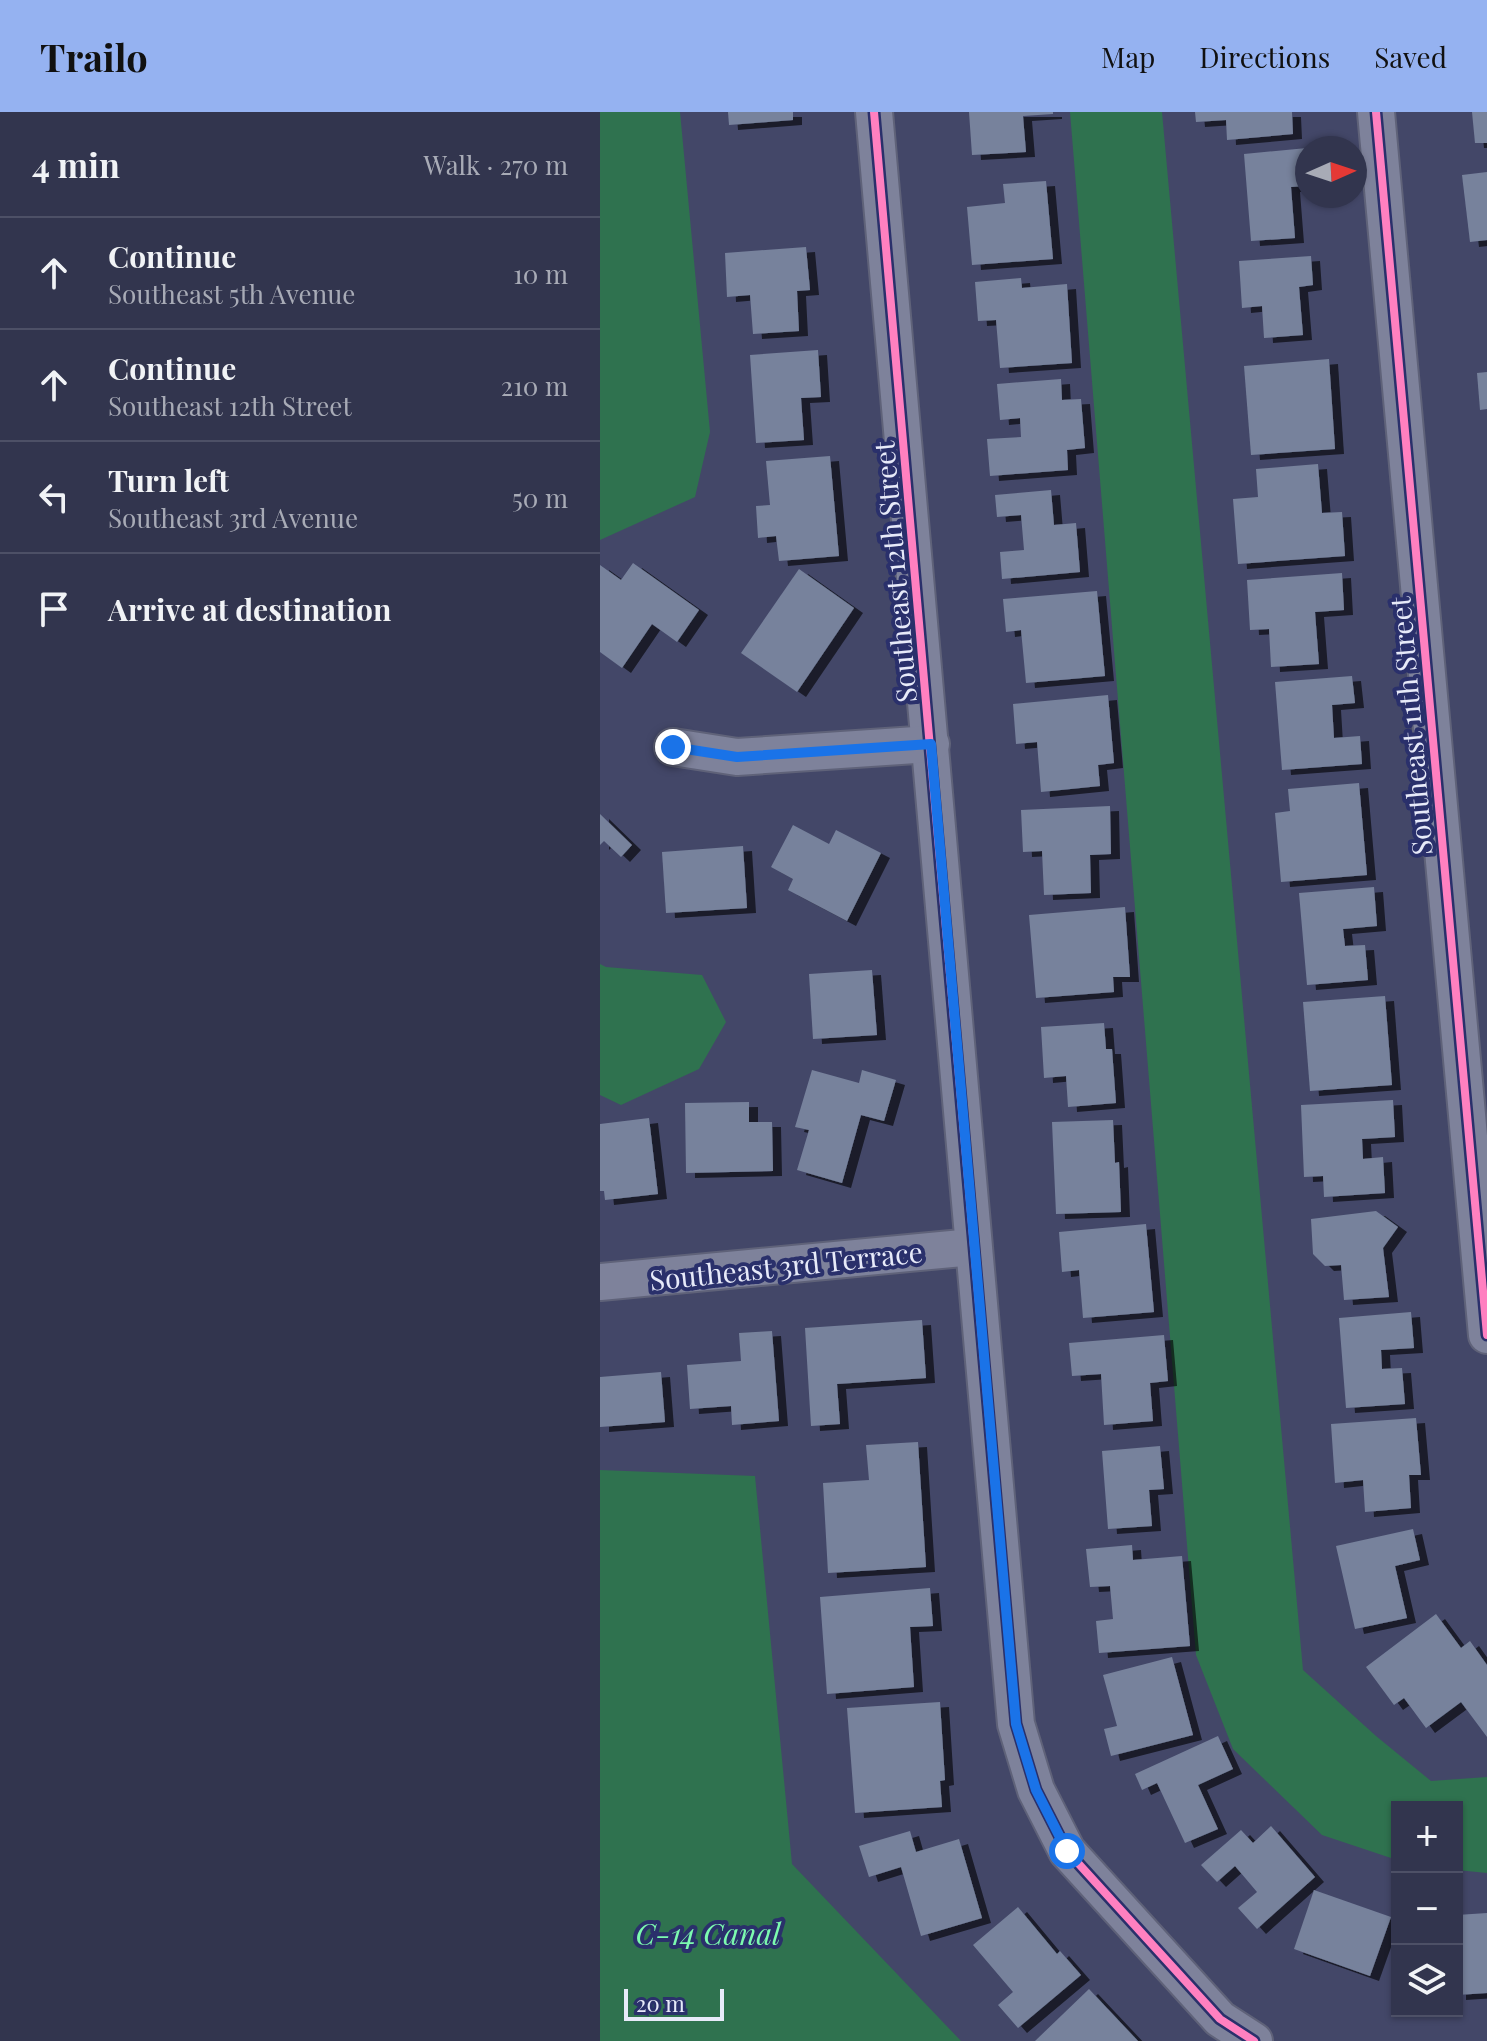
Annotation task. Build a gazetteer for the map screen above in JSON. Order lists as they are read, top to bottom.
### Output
{
  "streets": {
    "street": ["Southeast 12th Street", "Southeast 11th Street", "Southeast 3rd Terrace"]
  },
  "crossings": [
    ["Southeast 12th Street", "Southeast 3rd Terrace"]
  ],
  "water": ["C-14 Canal"],
  "scale_bar": "20 m",
  "north": "right",
  "page": {
    "header": "Trailo",
    "nav": ["Map", "Directions", "Saved"],
    "heading": ["4 min", "Walk · 270 m"],
    "list": [
      ["Continue", "Southeast 5th Avenue", "10 m"],
      ["Continue", "Southeast 12th Street", "210 m"],
      ["Turn left", "Southeast 3rd Avenue", "50 m"],
      "Arrive at destination"
    ],
    "map_buttons": ["+", "−"],
    "scale": "20 m"
  }
}
